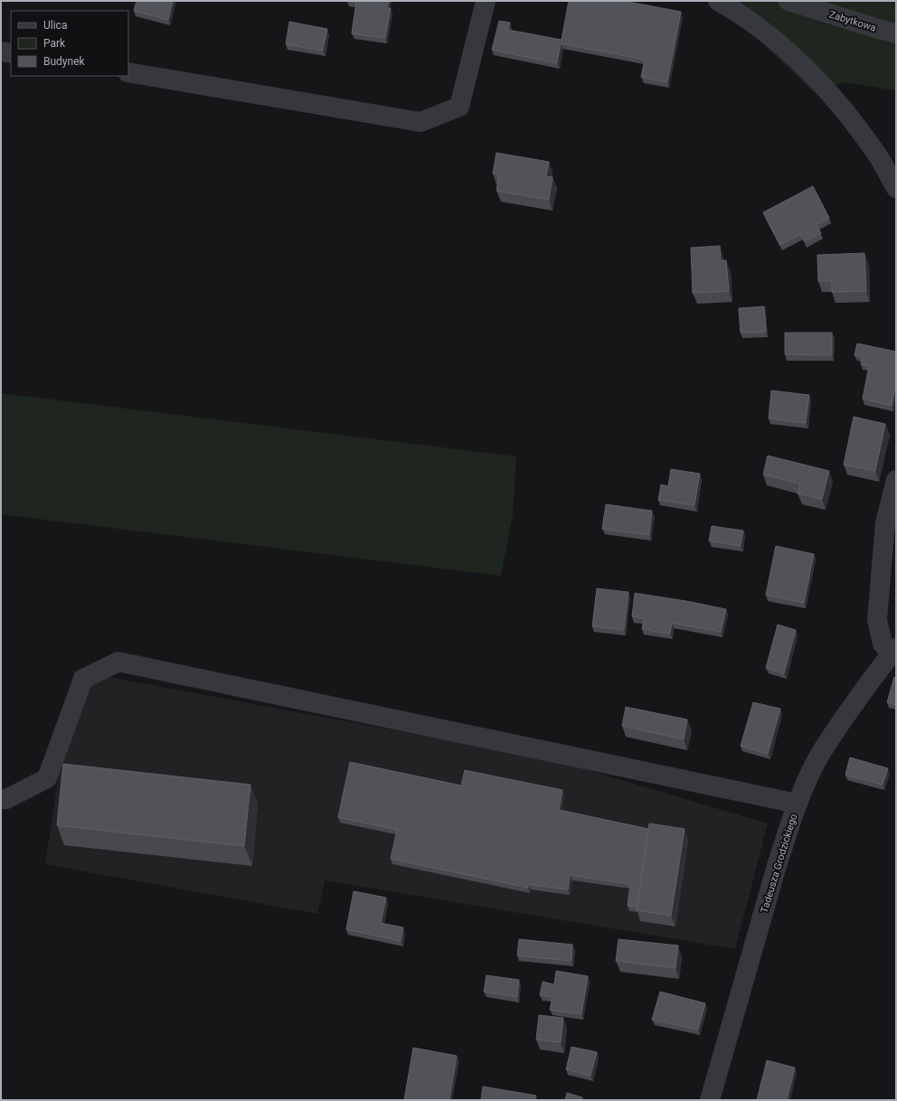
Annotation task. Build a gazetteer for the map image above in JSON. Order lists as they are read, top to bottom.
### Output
{
  "streets": {
    "street": ["Zabytkowa", "Tadeusza Grodzickiego"]
  },
  "legend": ["Ulica", "Park", "Budynek"]
}
